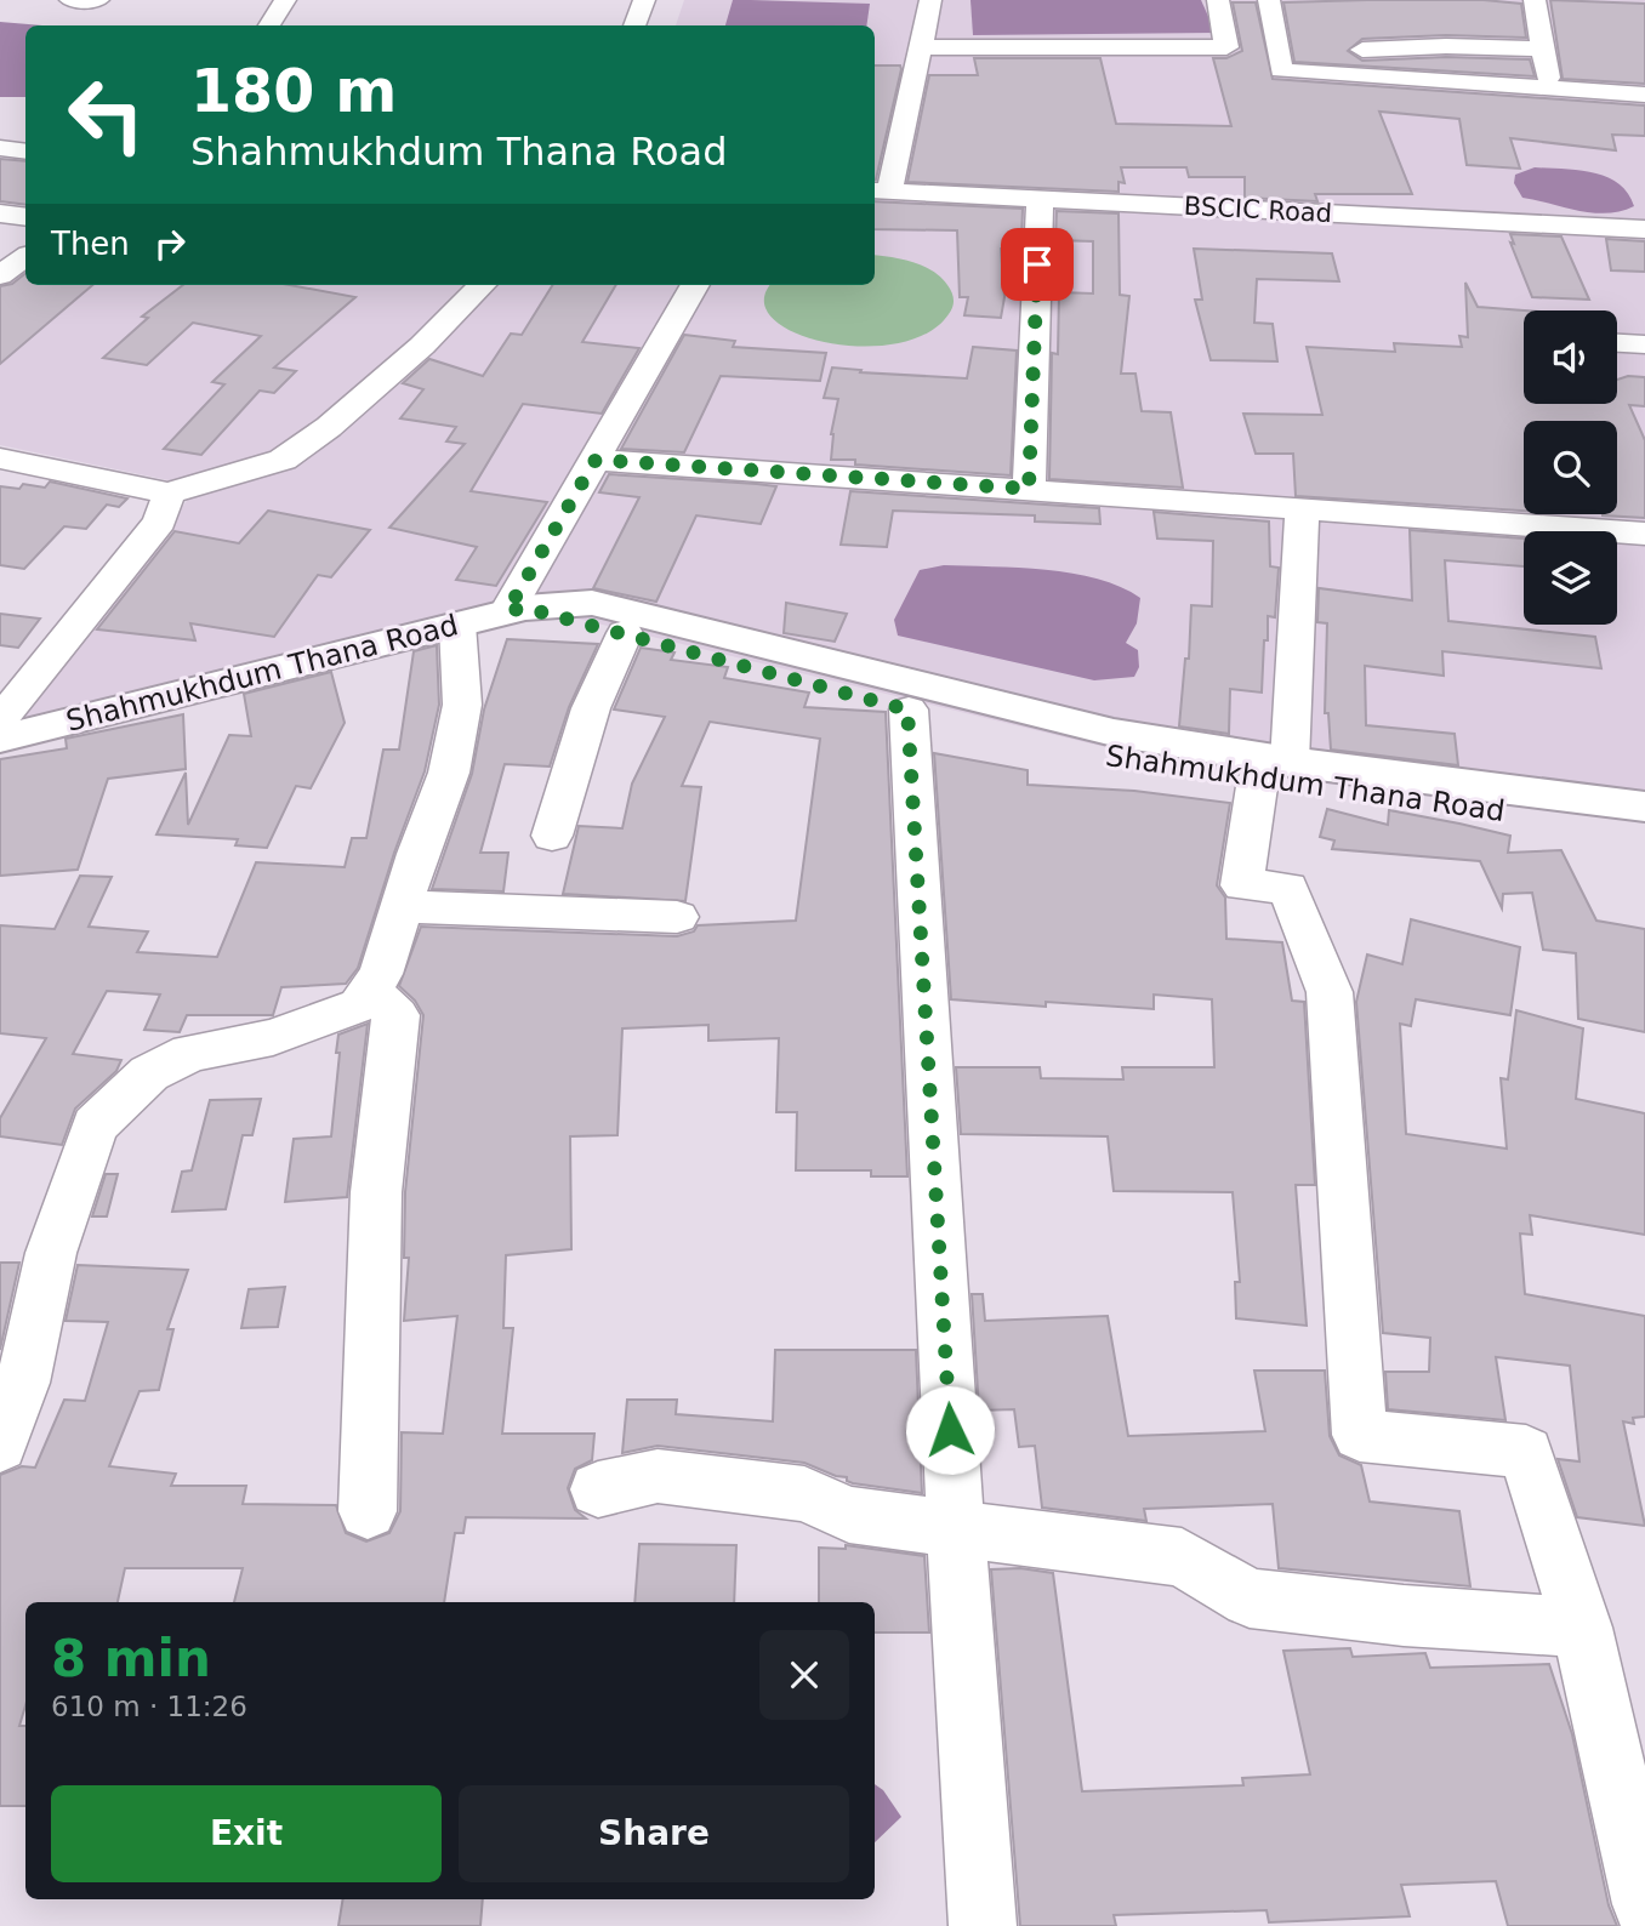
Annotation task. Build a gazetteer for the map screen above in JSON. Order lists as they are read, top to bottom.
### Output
{
  "streets": {
    "main road": ["Shahmukhdum Thana Road"],
    "street": ["BSCIC Road"]
  },
  "page": {
    "turn": ["180 m", "Shahmukhdum Thana Road"],
    "then": "Then",
    "heading": ["8 min", "610 m · 11:26"],
    "buttons": ["Exit", "Share"]
  }
}
